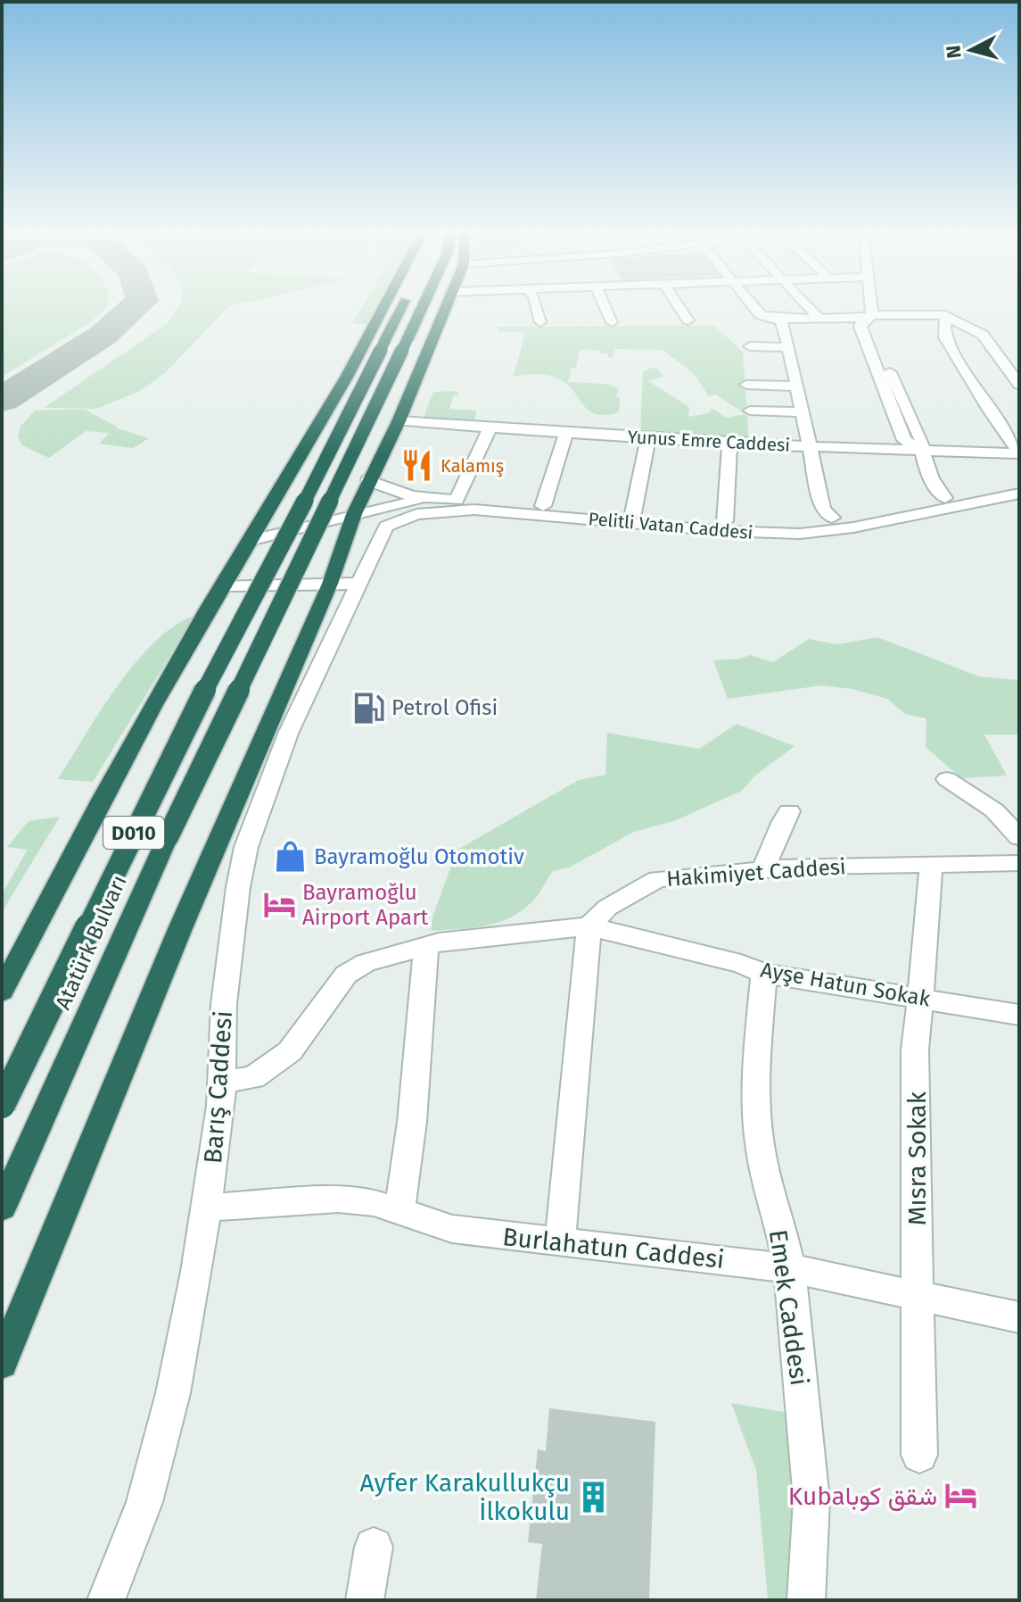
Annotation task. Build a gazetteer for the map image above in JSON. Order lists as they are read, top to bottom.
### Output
{
  "streets": {
    "highway": ["D010", "Atatürk Bulvarı"],
    "street": [
      "Yunus Emre Caddesi",
      "Pelitli Vatan Caddesi",
      "Hakimiyet Caddesi",
      "Ayşe Hatun Sokak",
      "Barış Caddesi",
      "Mısra Sokak",
      "Burlahatun Caddesi",
      "Emek Caddesi"
    ]
  },
  "crossings": [
    ["Pelitli Vatan Caddesi", "Barış Caddesi"],
    ["D010", "Atatürk Bulvarı"],
    ["Hakimiyet Caddesi", "Ayşe Hatun Sokak"],
    ["Hakimiyet Caddesi", "Mısra Sokak"],
    ["Ayşe Hatun Sokak", "Mısra Sokak"],
    ["Ayşe Hatun Sokak", "Emek Caddesi"],
    ["Barış Caddesi", "Burlahatun Caddesi"],
    ["Mısra Sokak", "Burlahatun Caddesi"],
    ["Burlahatun Caddesi", "Emek Caddesi"]
  ],
  "places": {
    "restaurant": ["Kalamış"],
    "fuel station": ["Petrol Ofisi"],
    "shop": ["Bayramoğlu Otomotiv"],
    "hotel": ["Bayramoğlu Airport Apart", "Kubaشقق كوبا"],
    "building": ["Ayfer Karakullukçu İlkokulu"]
  },
  "north": "left"
}
